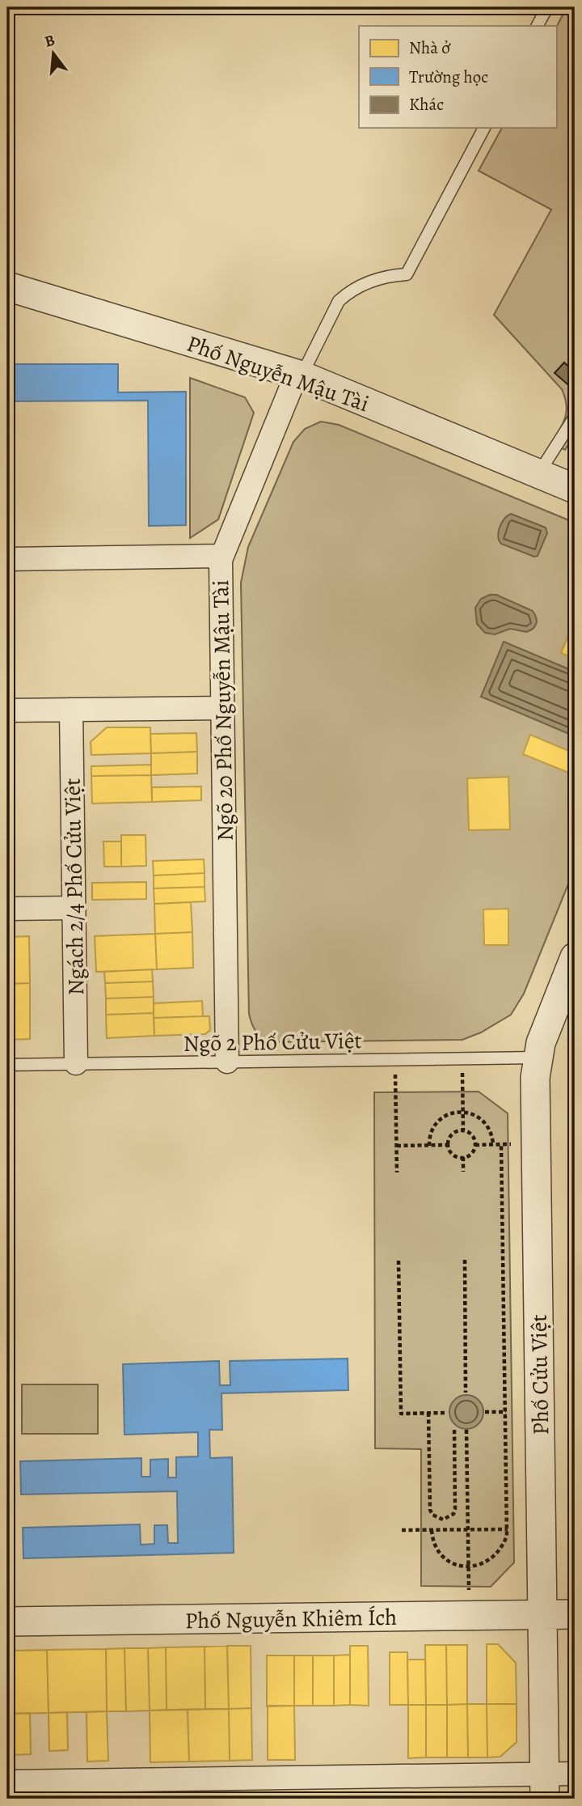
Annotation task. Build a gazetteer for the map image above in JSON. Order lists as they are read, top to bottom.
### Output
{
  "streets": {
    "street": [
      "Phố Nguyễn Mậu Tài",
      "Ngõ 20 Phố Nguyễn Mậu Tài",
      "Ngách 2/4 Phố Cửu Việt",
      "Phố Cửu Việt",
      "Phố Nguyễn Khiêm Ích"
    ],
    "lane": ["Ngõ 2 Phố Cửu Việt"]
  },
  "crossings": [
    ["Phố Nguyễn Mậu Tài", "Ngõ 20 Phố Nguyễn Mậu Tài"],
    ["Ngõ 20 Phố Nguyễn Mậu Tài", "Ngõ 2 Phố Cửu Việt"],
    ["Ngách 2/4 Phố Cửu Việt", "Ngõ 2 Phố Cửu Việt"],
    ["Ngõ 2 Phố Cửu Việt", "Phố Cửu Việt"],
    ["Phố Cửu Việt", "Phố Nguyễn Khiêm Ích"]
  ],
  "legend": ["Nhà ở", "Trường học", "Khác"],
  "north": "top"
}
